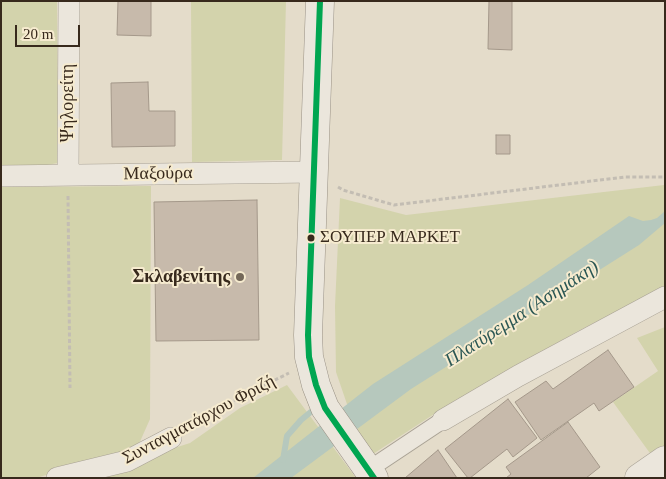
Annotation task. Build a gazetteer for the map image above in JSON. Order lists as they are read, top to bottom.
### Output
{
  "streets": {
    "street": ["Ψηλορείτη", "Μαξούρα", "Συνταγματάρχου Φριζή"]
  },
  "crossings": [
    ["Ψηλορείτη", "Μαξούρα"]
  ],
  "water": ["Πλατύρεμμα (Ασημάκη)"],
  "places": ["ΣΟΥΠΕΡ ΜΑΡΚΕΤ", "Σκλαβενίτης"],
  "scale_bar": "20 m"
}
